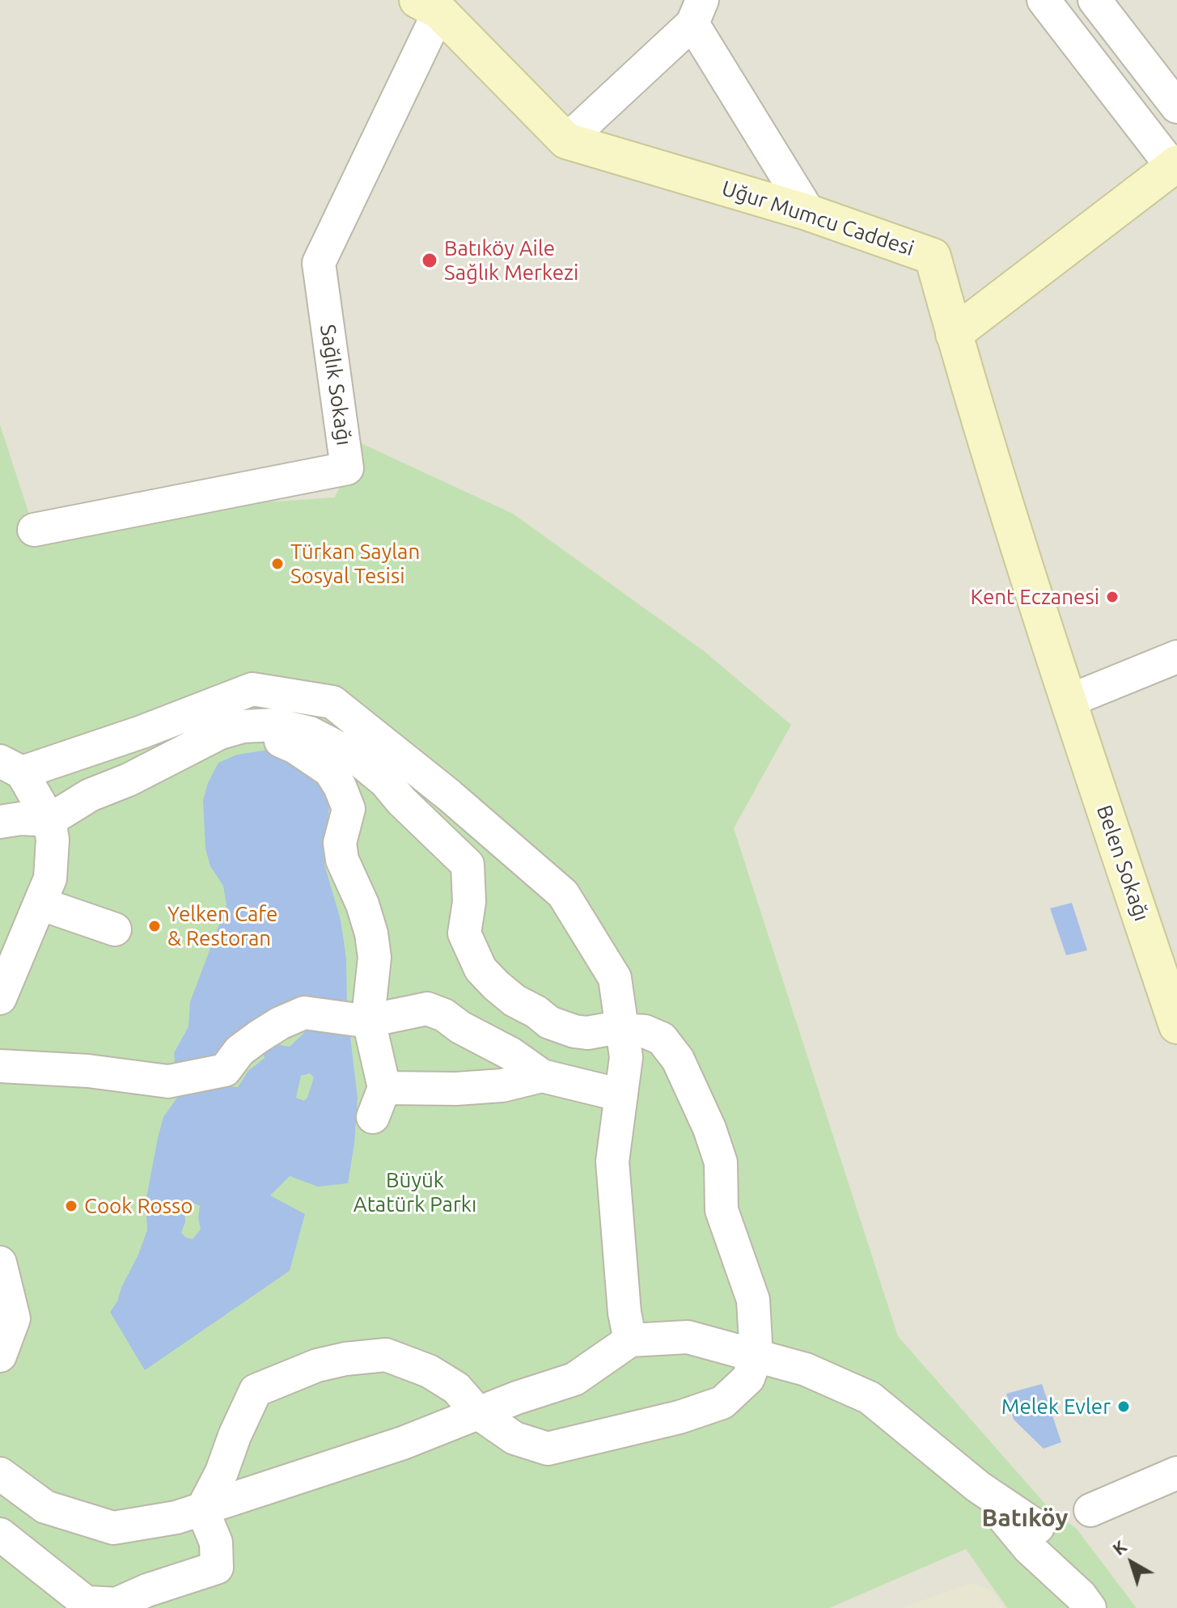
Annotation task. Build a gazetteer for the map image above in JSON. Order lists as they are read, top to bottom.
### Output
{
  "streets": {
    "main road": ["Uğur Mumcu Caddesi", "Belen Sokağı"],
    "street": ["Sağlık Sokağı"]
  },
  "crossings": [
    ["Uğur Mumcu Caddesi", "Sağlık Sokağı"],
    ["Uğur Mumcu Caddesi", "Belen Sokağı"]
  ],
  "districts": ["Batıköy"],
  "parks": ["Büyük Atatürk Parkı"],
  "places": [
    "Batıköy Aile Sağlık Merkezi",
    "Türkan Saylan Sosyal Tesisi",
    "Kent Eczanesi",
    "Yelken Cafe & Restoran",
    "Cook Rosso",
    "Melek Evler"
  ],
  "north": "top left"
}
